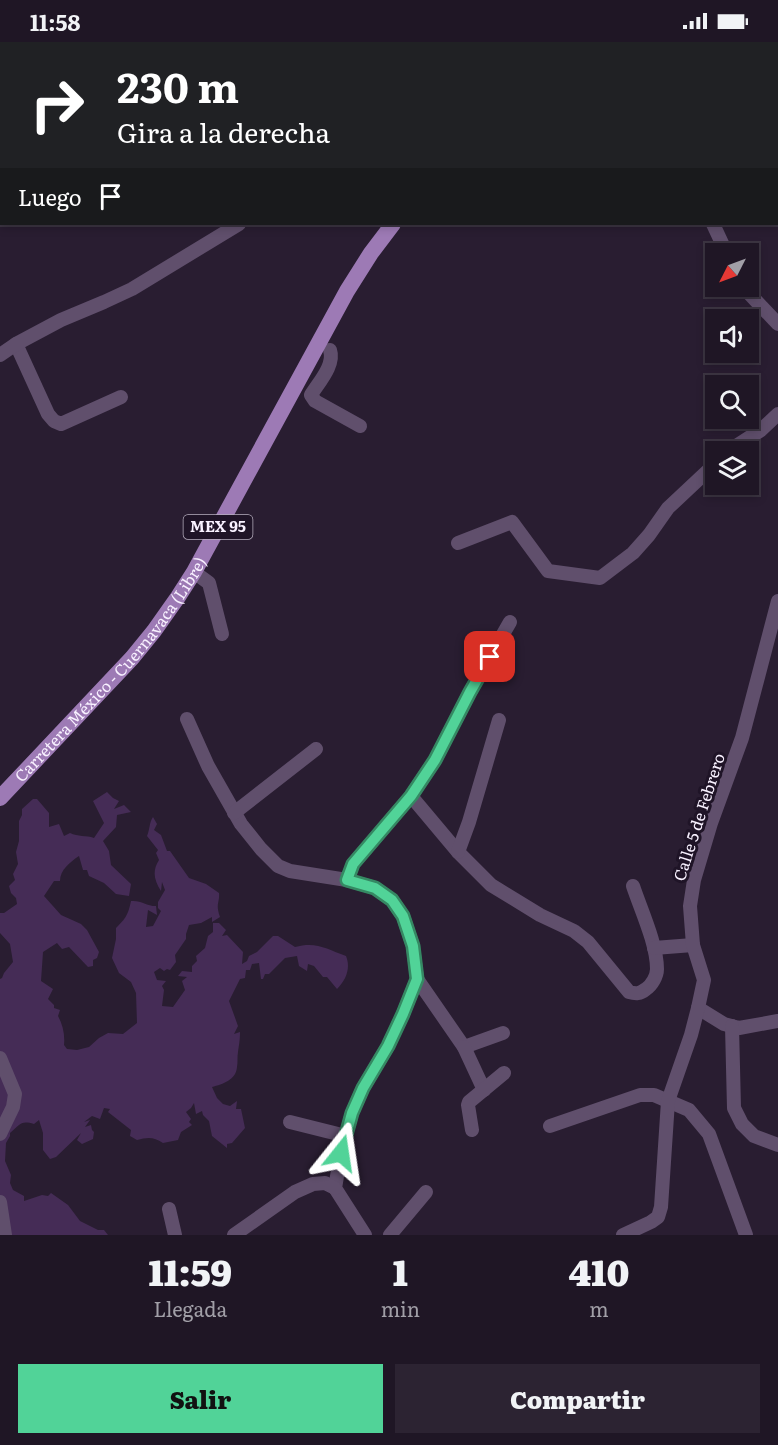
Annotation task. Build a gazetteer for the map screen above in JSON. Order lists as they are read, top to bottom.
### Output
{
  "streets": {
    "main road": ["MEX 95", "Carretera México - Cuernavaca (Libre)"],
    "street": ["Calle 5 de Febrero"]
  },
  "north": "bottom left",
  "page": {
    "status": "11:58",
    "turn": ["230 m", "Gira a la derecha"],
    "then": "Luego",
    "eta": [
      "11:59",
      "Llegada",
      "1",
      "min",
      "410",
      "m"
    ],
    "buttons": ["Salir", "Compartir"]
  }
}
